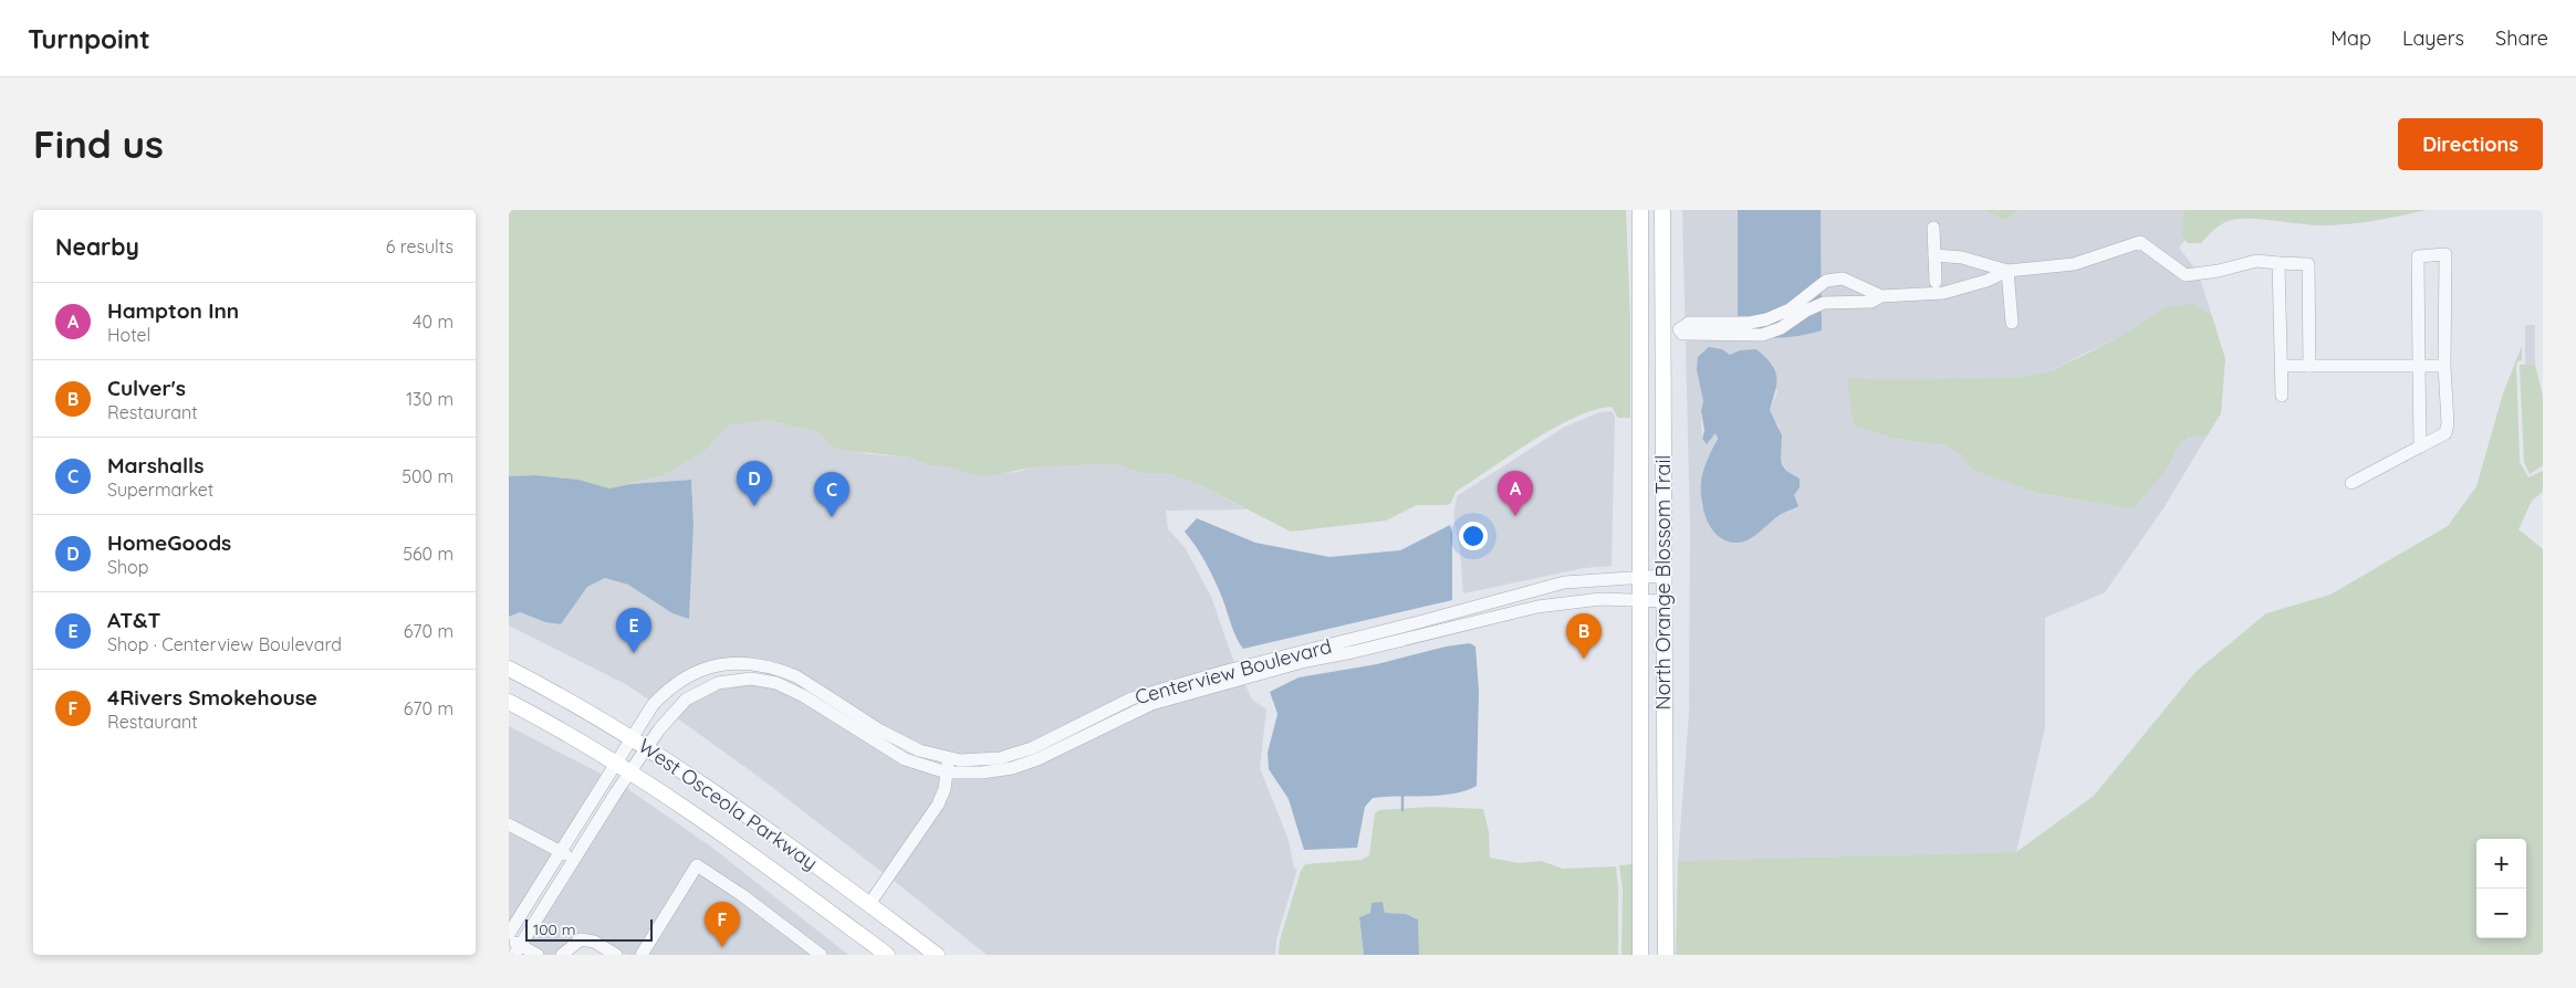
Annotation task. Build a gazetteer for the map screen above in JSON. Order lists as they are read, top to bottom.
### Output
{
  "streets": {
    "main road": ["North Orange Blossom Trail", "West Osceola Parkway"],
    "street": ["Centerview Boulevard"]
  },
  "crossings": [
    ["North Orange Blossom Trail", "Centerview Boulevard"],
    ["Centerview Boulevard", "West Osceola Parkway"]
  ],
  "scale_bar": "100 m",
  "page": {
    "header": "Turnpoint",
    "nav": ["Map", "Layers", "Share"],
    "buttons": "Directions",
    "title": "Find us",
    "heading": ["Nearby", "6 results"],
    "list": [
      {
        "mark": "A",
        "name": "Hampton Inn",
        "note": "Hotel",
        "value": "40 m"
      },
      {
        "mark": "B",
        "name": "Culver's",
        "note": "Restaurant",
        "value": "130 m"
      },
      {
        "mark": "C",
        "name": "Marshalls",
        "note": "Supermarket",
        "value": "500 m"
      },
      {
        "mark": "D",
        "name": "HomeGoods",
        "note": "Shop",
        "value": "560 m"
      },
      {
        "mark": "E",
        "name": "AT&T",
        "note": "Shop · Centerview Boulevard",
        "value": "670 m"
      },
      {
        "mark": "F",
        "name": "4Rivers Smokehouse",
        "note": "Restaurant",
        "value": "670 m"
      }
    ],
    "pins": [
      "D",
      "A",
      "C",
      "E",
      "B",
      "F"
    ],
    "map_buttons": ["+", "−"],
    "scale": "100 m"
  }
}
